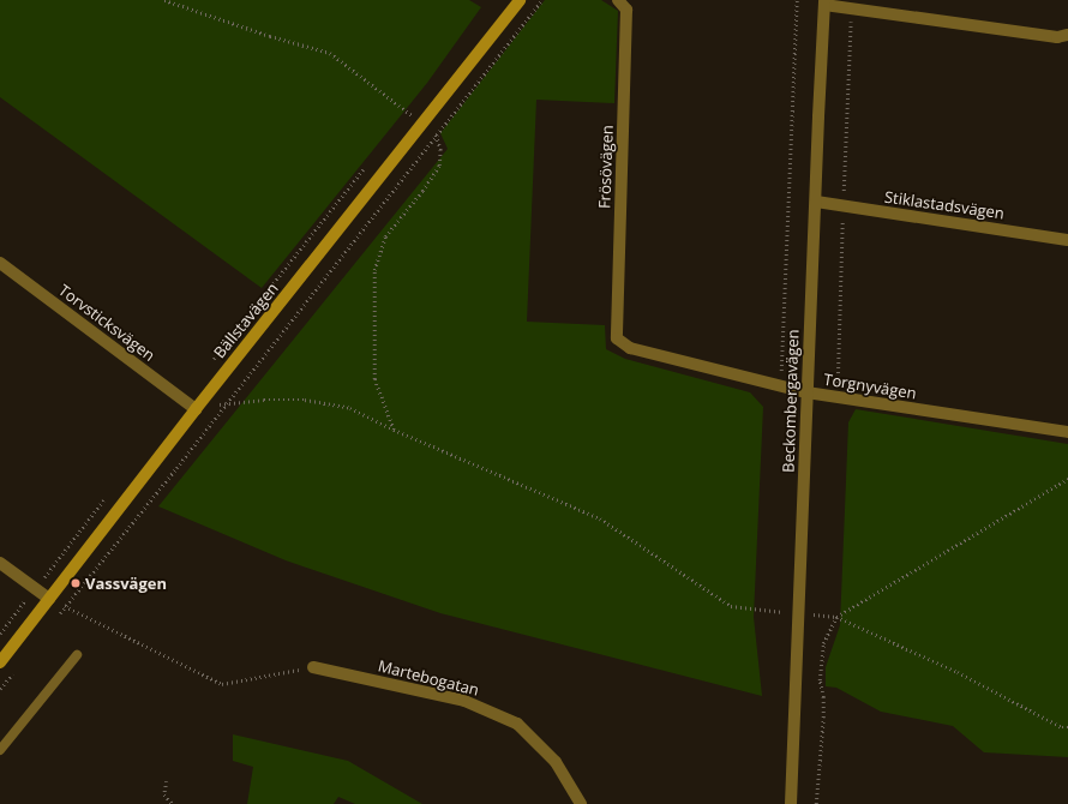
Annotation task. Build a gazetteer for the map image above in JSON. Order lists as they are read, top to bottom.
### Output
{
  "streets": {
    "street": [
      "Frösövägen",
      "Stiklastadsvägen",
      "Bällstavägen",
      "Torvsticksvägen",
      "Torgnyvägen",
      "Beckombergavägen",
      "Martebogatan"
    ]
  },
  "crossings": [
    ["Frösövägen", "Torgnyvägen"],
    ["Stiklastadsvägen", "Beckombergavägen"],
    ["Bällstavägen", "Torvsticksvägen"],
    ["Torgnyvägen", "Beckombergavägen"]
  ],
  "places": ["Vassvägen"]
}
